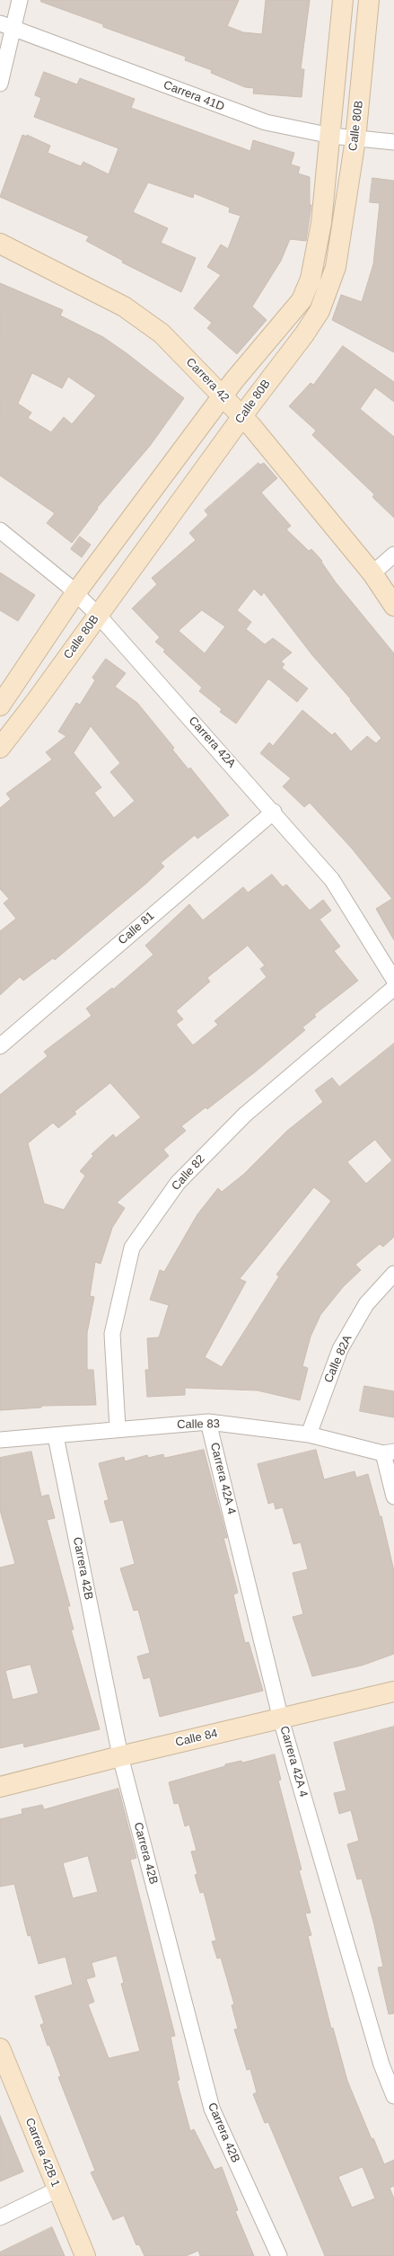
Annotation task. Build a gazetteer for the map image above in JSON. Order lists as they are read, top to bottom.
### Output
{
  "streets": {
    "main road": [
      "Calle 80B",
      "Carrera 42",
      "Calle 84",
      "Carrera 42B 1"
    ],
    "street": [
      "Carrera 41D",
      "Carrera 42A",
      "Calle 81",
      "Calle 82",
      "Calle 82A",
      "Calle 83",
      "Carrera 42A 4",
      "Carrera 42B"
    ]
  },
  "crossings": [
    ["Carrera 41D", "Calle 80B"],
    ["Calle 80B", "Carrera 42"],
    ["Calle 80B", "Carrera 42A"],
    ["Carrera 42A", "Calle 81"],
    ["Calle 82", "Calle 83"],
    ["Calle 82A", "Calle 83"],
    ["Calle 83", "Carrera 42A 4"],
    ["Calle 83", "Carrera 42B"],
    ["Carrera 42A 4", "Calle 84"],
    ["Carrera 42B", "Calle 84"]
  ]
}
